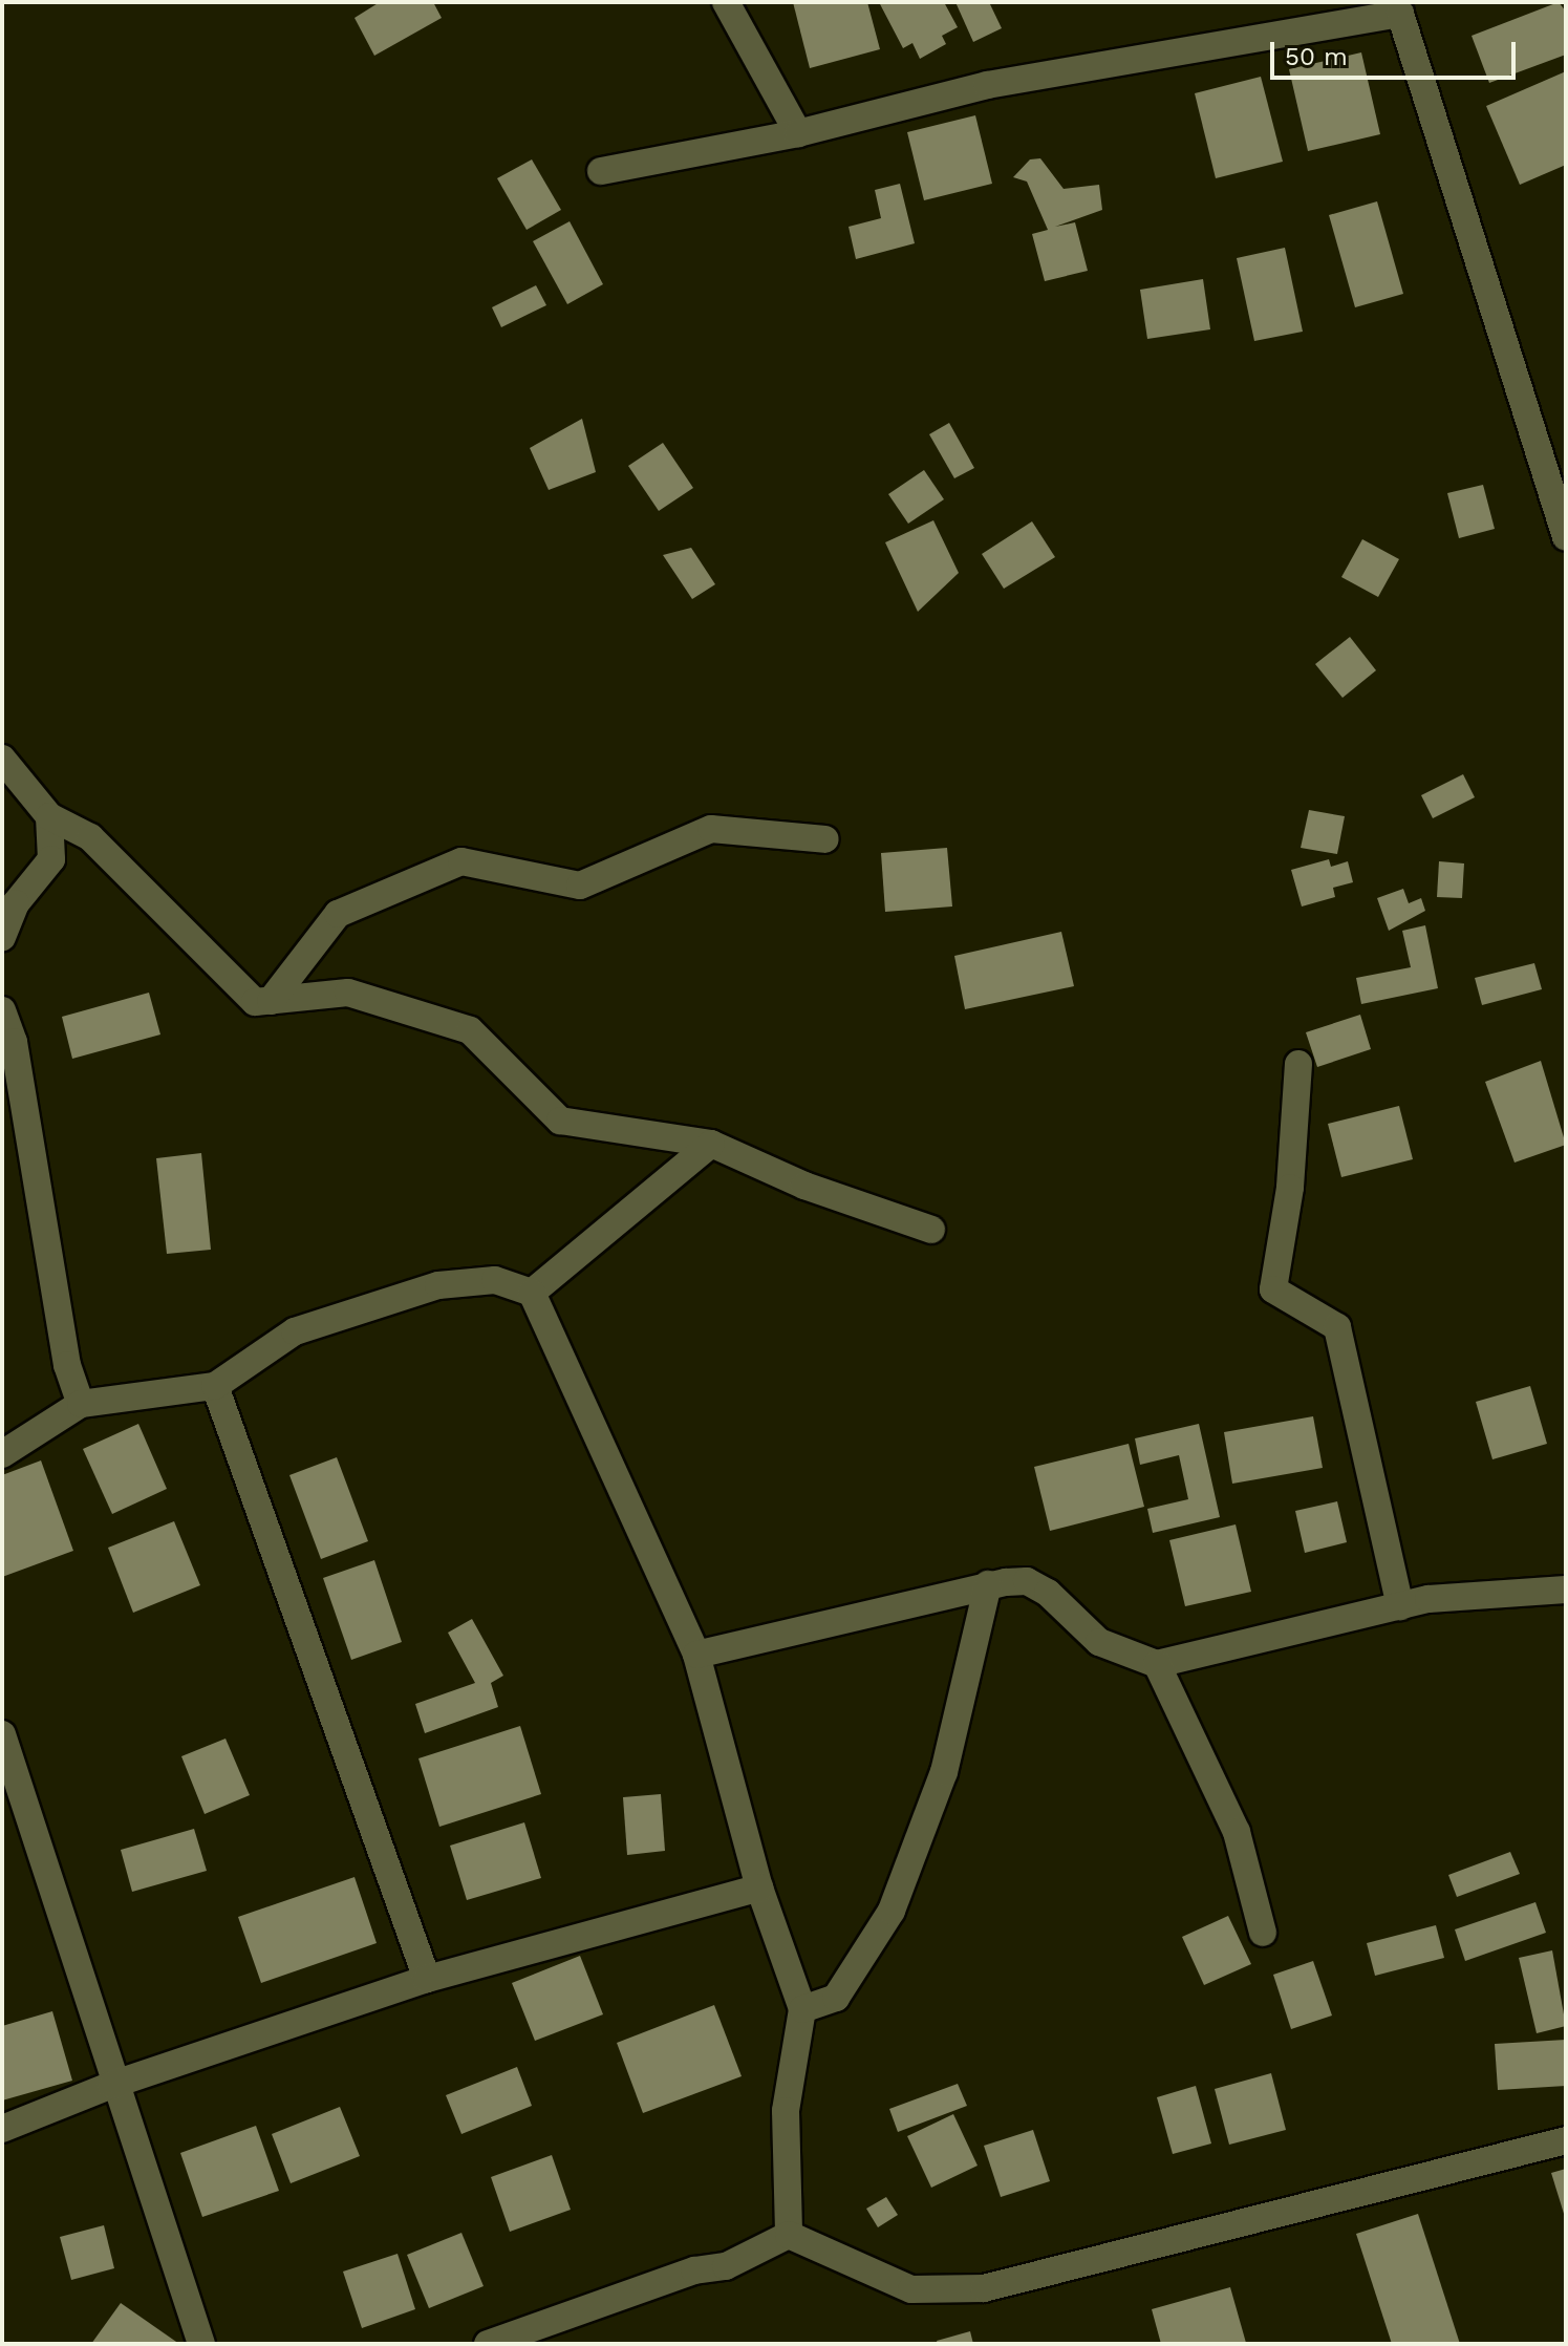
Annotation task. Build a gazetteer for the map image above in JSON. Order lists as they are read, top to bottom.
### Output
{
  "scale_bar": "50 m"
}
